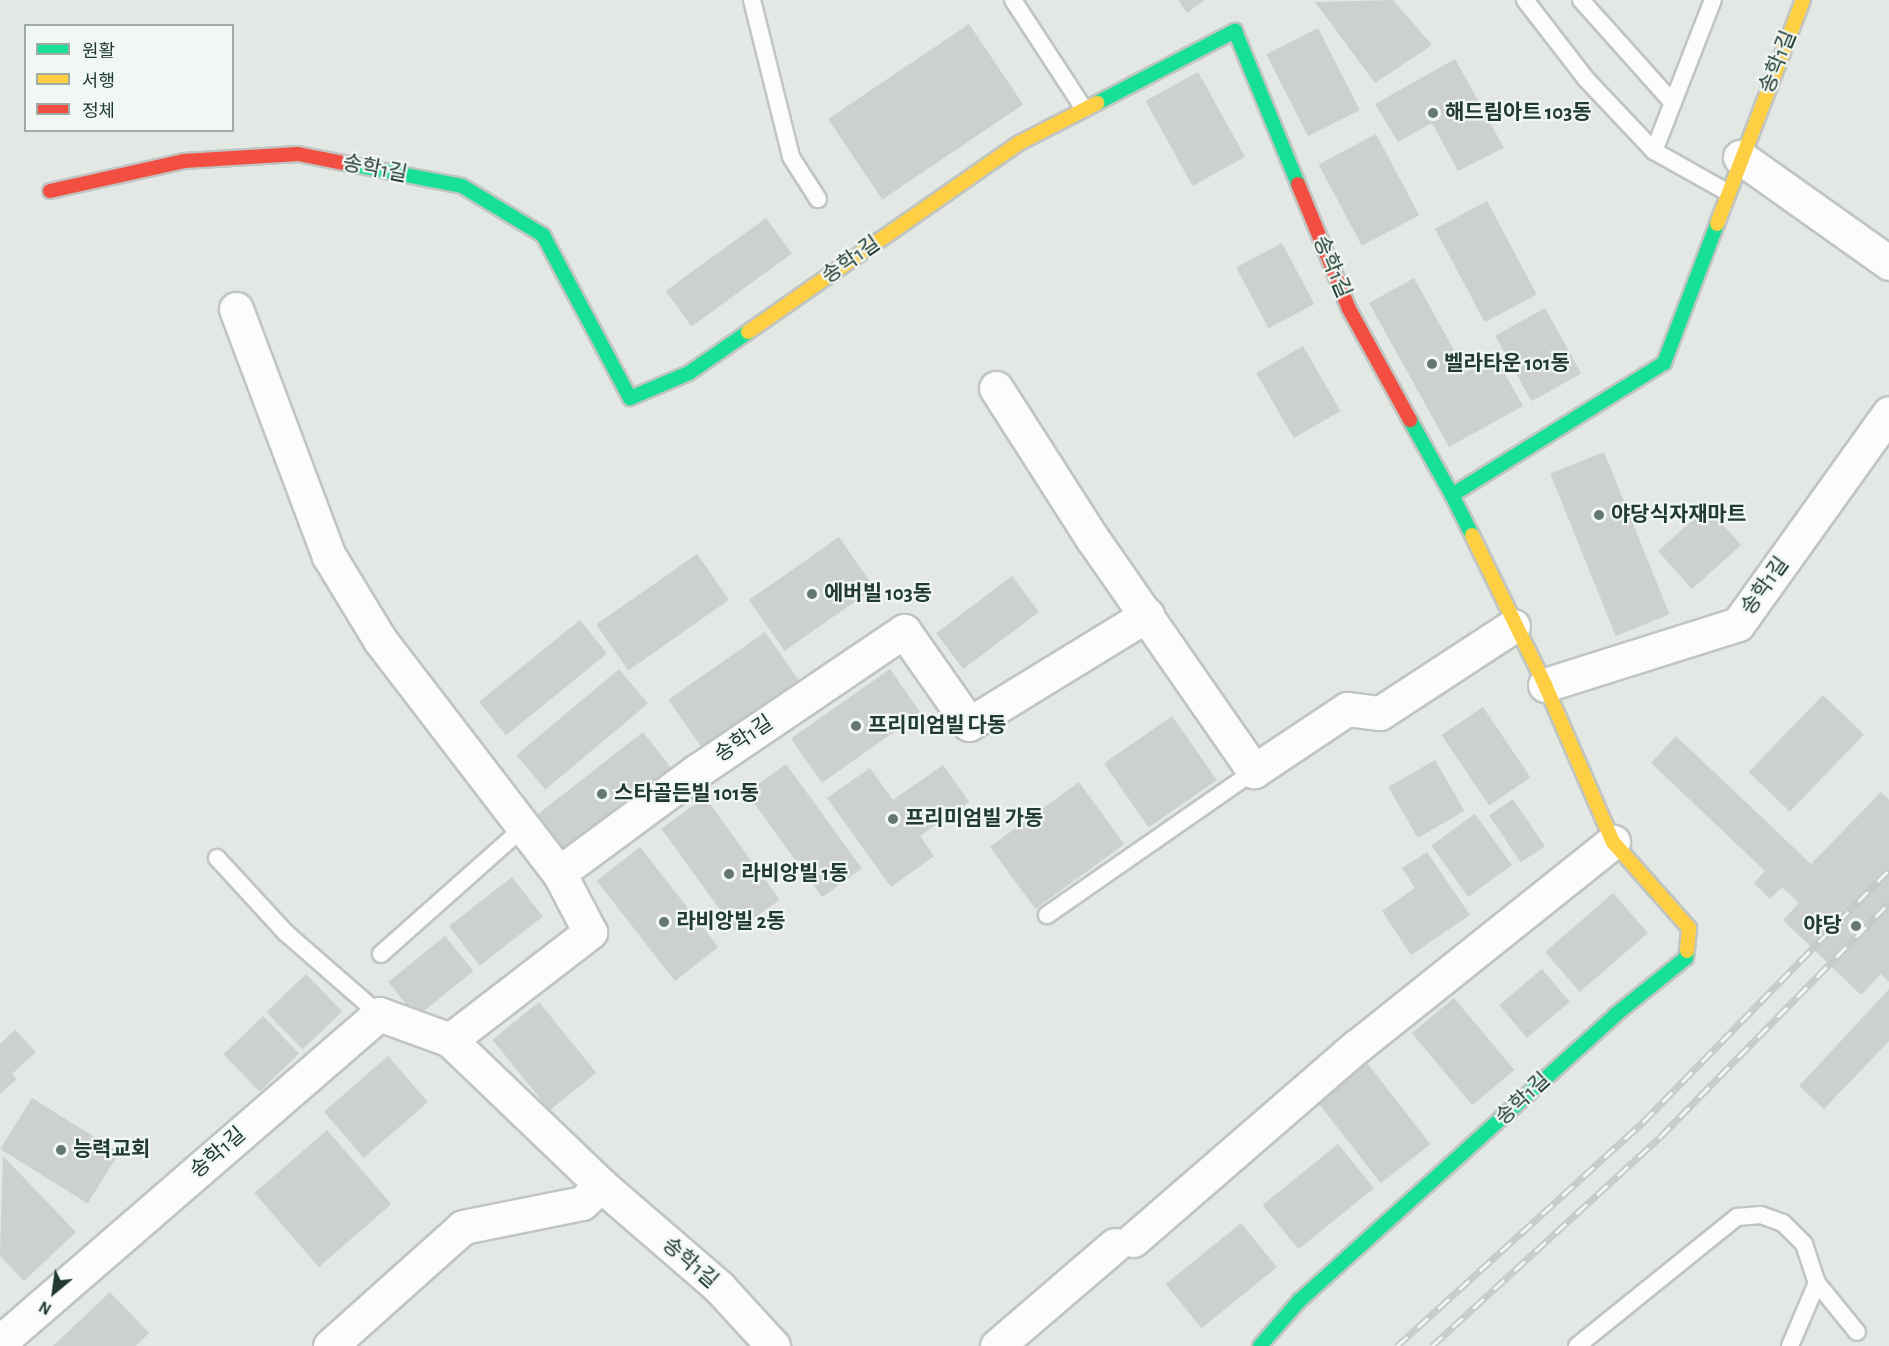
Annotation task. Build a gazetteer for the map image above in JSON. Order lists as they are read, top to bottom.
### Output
{
  "streets": {
    "street": ["송학1길"]
  },
  "places": [
    "해드림아트 103동",
    "벨라타운 101동",
    "야당식자재마트",
    "에버빌 103동",
    "프리미엄빌 다동",
    "스타골든빌 101동",
    "프리미엄빌 가동",
    "라비앙빌 1동",
    "라비앙빌 2동",
    "야당",
    "능력교회"
  ],
  "legend": ["원활", "서행", "정체"],
  "north": "bottom left"
}
